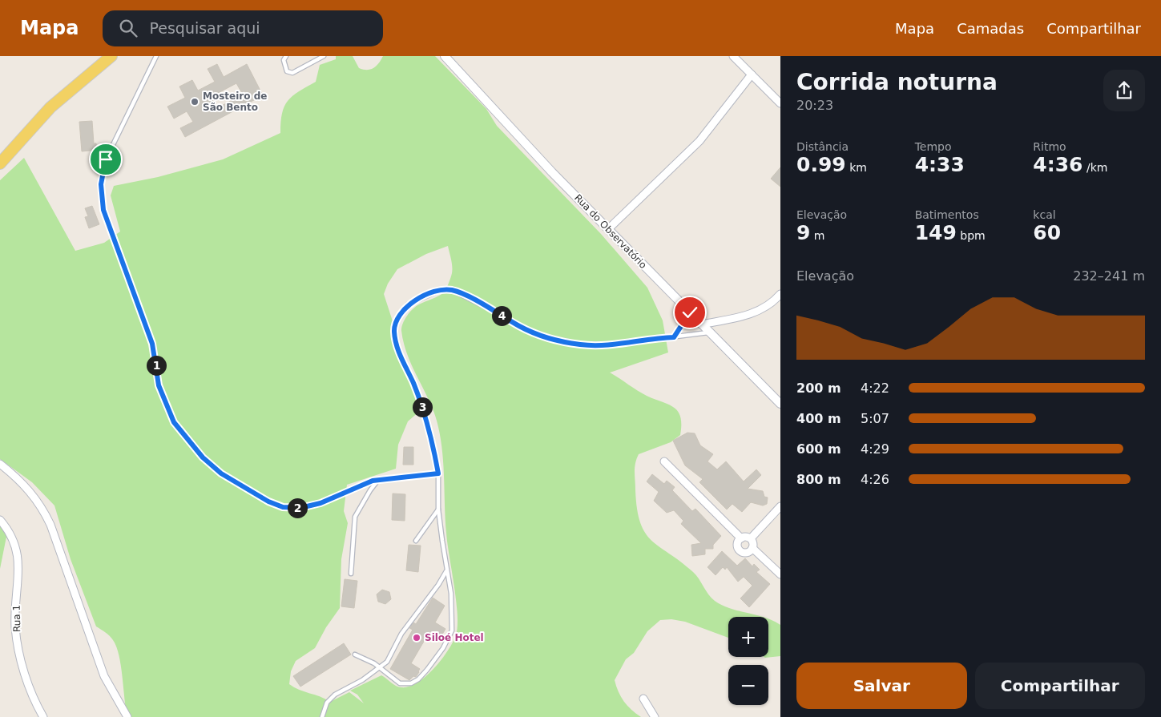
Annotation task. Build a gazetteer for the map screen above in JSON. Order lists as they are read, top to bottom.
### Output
{
  "streets": {
    "street": ["Rua do Observatório", "Rua 1"]
  },
  "places": ["Mosteiro de São Bento", "Siloé Hotel"],
  "page": {
    "header": "Mapa",
    "search": "Pesquisar aqui",
    "nav": ["Mapa", "Camadas", "Compartilhar"],
    "heading": ["Corrida noturna", "20:23"],
    "stats": [
      ["Distância", "0.99 km"],
      ["Tempo", "4:33"],
      ["Ritmo", "4:36 /km"],
      ["Elevação", "9 m"],
      ["Batimentos", "149 bpm"],
      ["kcal", "60"]
    ],
    "chart": ["Elevação", "232–241 m"],
    "pins": [
      "4",
      "1",
      "3",
      "2"
    ],
    "list": [
      {
        "name": "200 m",
        "note": "4:22"
      },
      {
        "name": "400 m",
        "note": "5:07"
      },
      {
        "name": "600 m",
        "note": "4:29"
      },
      {
        "name": "800 m",
        "note": "4:26"
      }
    ],
    "map_buttons": ["+", "−"],
    "buttons": ["Salvar", "Compartilhar"]
  }
}
